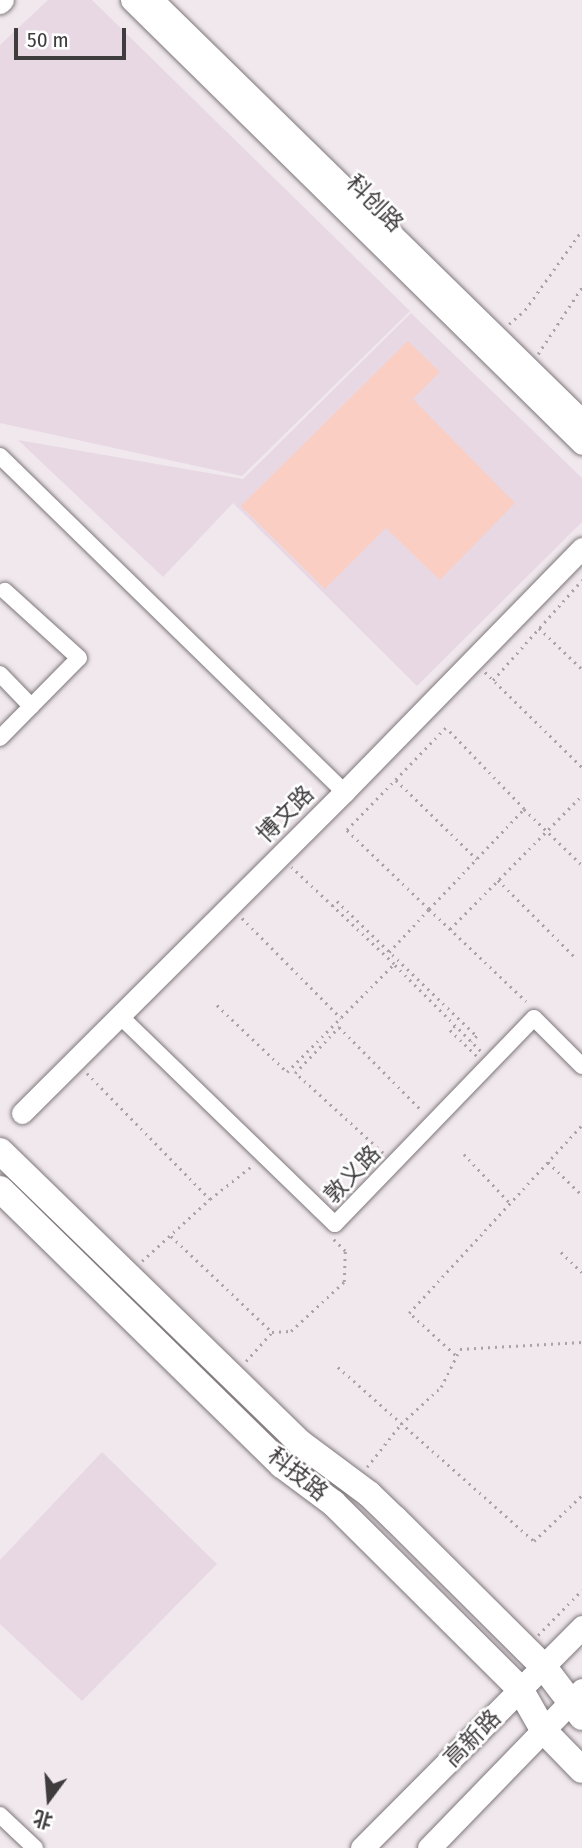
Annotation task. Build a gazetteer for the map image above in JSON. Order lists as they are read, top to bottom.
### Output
{
  "streets": {
    "main road": ["科技路", "高新路"],
    "street": ["科创路", "博文路", "敦义路"]
  },
  "crossings": [
    ["博文路", "敦义路"],
    ["科技路", "高新路"]
  ],
  "scale_bar": "50 m",
  "north": "bottom"
}
